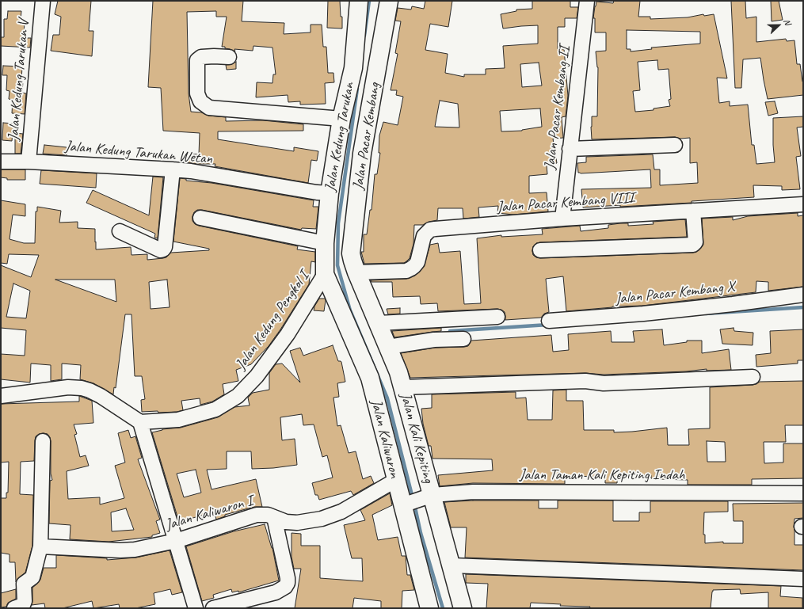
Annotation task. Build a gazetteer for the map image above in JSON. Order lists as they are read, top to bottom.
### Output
{
  "streets": {
    "main road": [
      "Jalan Pacar Kembang",
      "Jalan Kedung Tarukan",
      "Jalan Kali Kepiting",
      "Jalan Kaliwaron"
    ],
    "street": [
      "Jalan Kedung Tarukan V",
      "Jalan Pacar Kembang II",
      "Jalan Kedung Tarukan Wetan",
      "Jalan Pacar Kembang VIII",
      "Jalan Pacar Kembang X",
      "Jalan Kedung Pengkol I",
      "Jalan Taman Kali Kepiting Indah",
      "Jalan Kaliwaron I"
    ]
  },
  "crossings": [
    ["Jalan Kedung Tarukan V", "Jalan Kedung Tarukan Wetan"],
    ["Jalan Pacar Kembang II", "Jalan Pacar Kembang VIII"],
    ["Jalan Pacar Kembang", "Jalan Pacar Kembang VIII"],
    ["Jalan Pacar Kembang", "Jalan Kali Kepiting"],
    ["Jalan Kedung Tarukan", "Jalan Kedung Tarukan Wetan"],
    ["Jalan Kedung Tarukan", "Jalan Kedung Pengkol I"],
    ["Jalan Kedung Tarukan", "Jalan Kaliwaron"],
    ["Jalan Pacar Kembang VIII", "Jalan Kali Kepiting"],
    ["Jalan Kedung Pengkol I", "Jalan Kaliwaron"],
    ["Jalan Kali Kepiting", "Jalan Taman Kali Kepiting Indah"],
    ["Jalan Kaliwaron", "Jalan Taman Kali Kepiting Indah"],
    ["Jalan Kaliwaron", "Jalan Kaliwaron I"]
  ],
  "north": "right"
}
